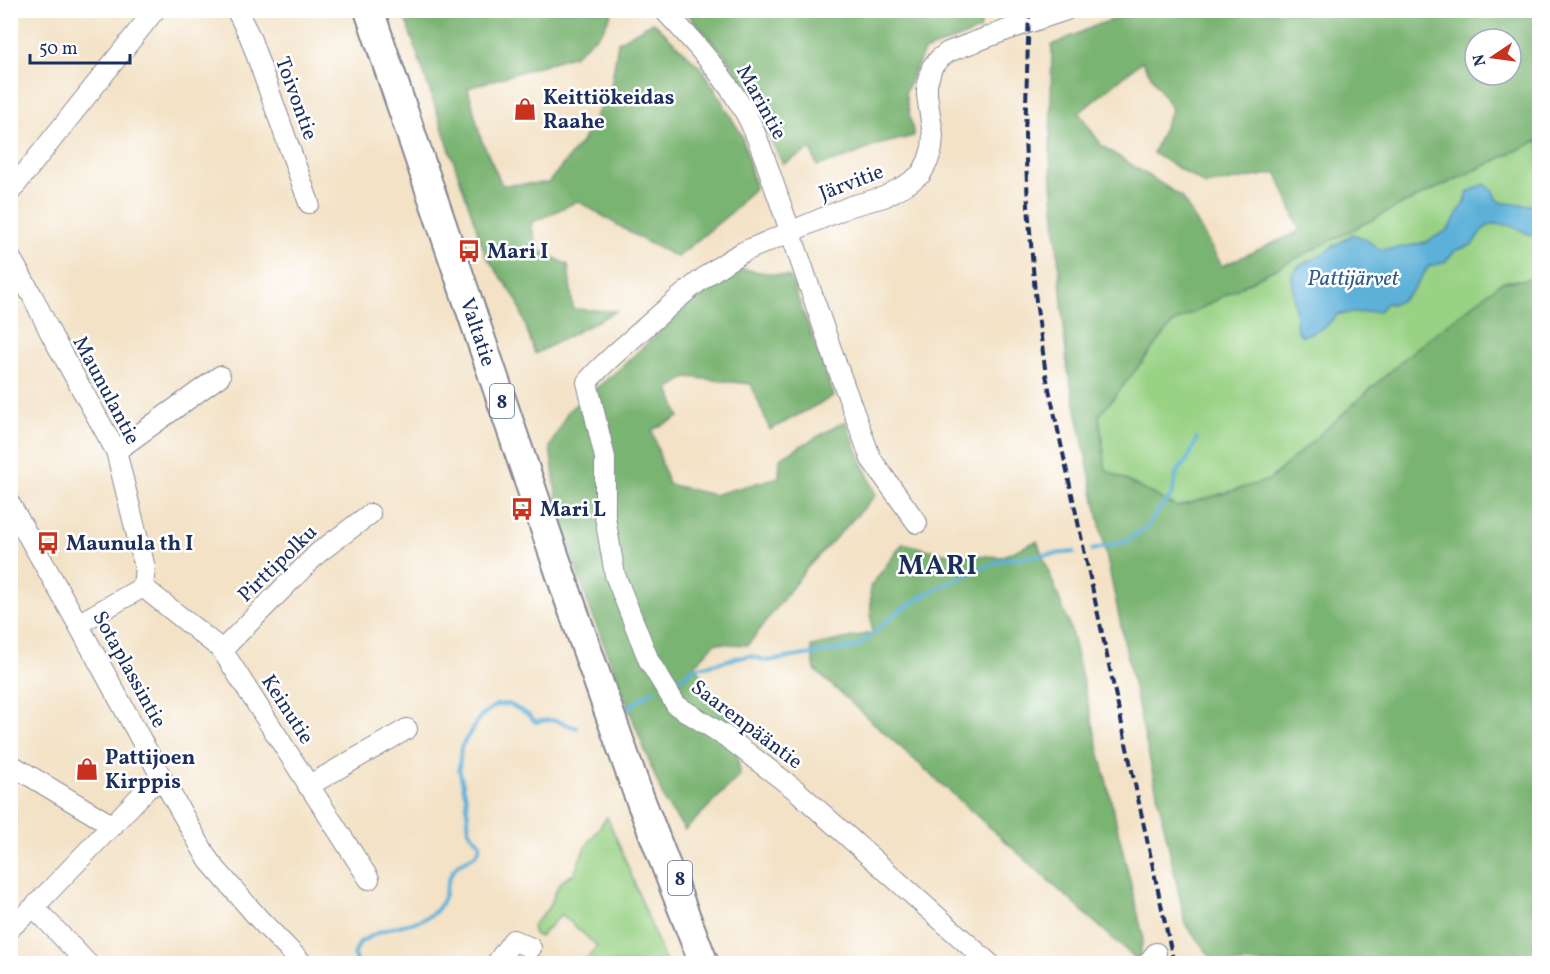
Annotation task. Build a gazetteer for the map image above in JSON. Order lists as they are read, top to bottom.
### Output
{
  "streets": {
    "highway": ["Valtatie", "8"],
    "street": [
      "Toivontie",
      "Marintie",
      "Järvitie",
      "Maunulantie",
      "Pirttipolku",
      "Sotaplassintie",
      "Keinutie",
      "Saarenpääntie"
    ]
  },
  "crossings": [
    ["Marintie", "Järvitie"],
    ["Marintie", "Saarenpääntie"],
    ["Järvitie", "Saarenpääntie"],
    ["Maunulantie", "Keinutie"],
    ["Pirttipolku", "Keinutie"]
  ],
  "districts": ["MARI"],
  "water": ["Pattijärvet"],
  "places": {
    "shop": ["Keittiökeidas Raahe", "Pattijoen Kirppis"],
    "bus stop": ["Mari I", "Mari L", "Maunula th I"]
  },
  "scale_bar": "50 m",
  "north": "left"
}
